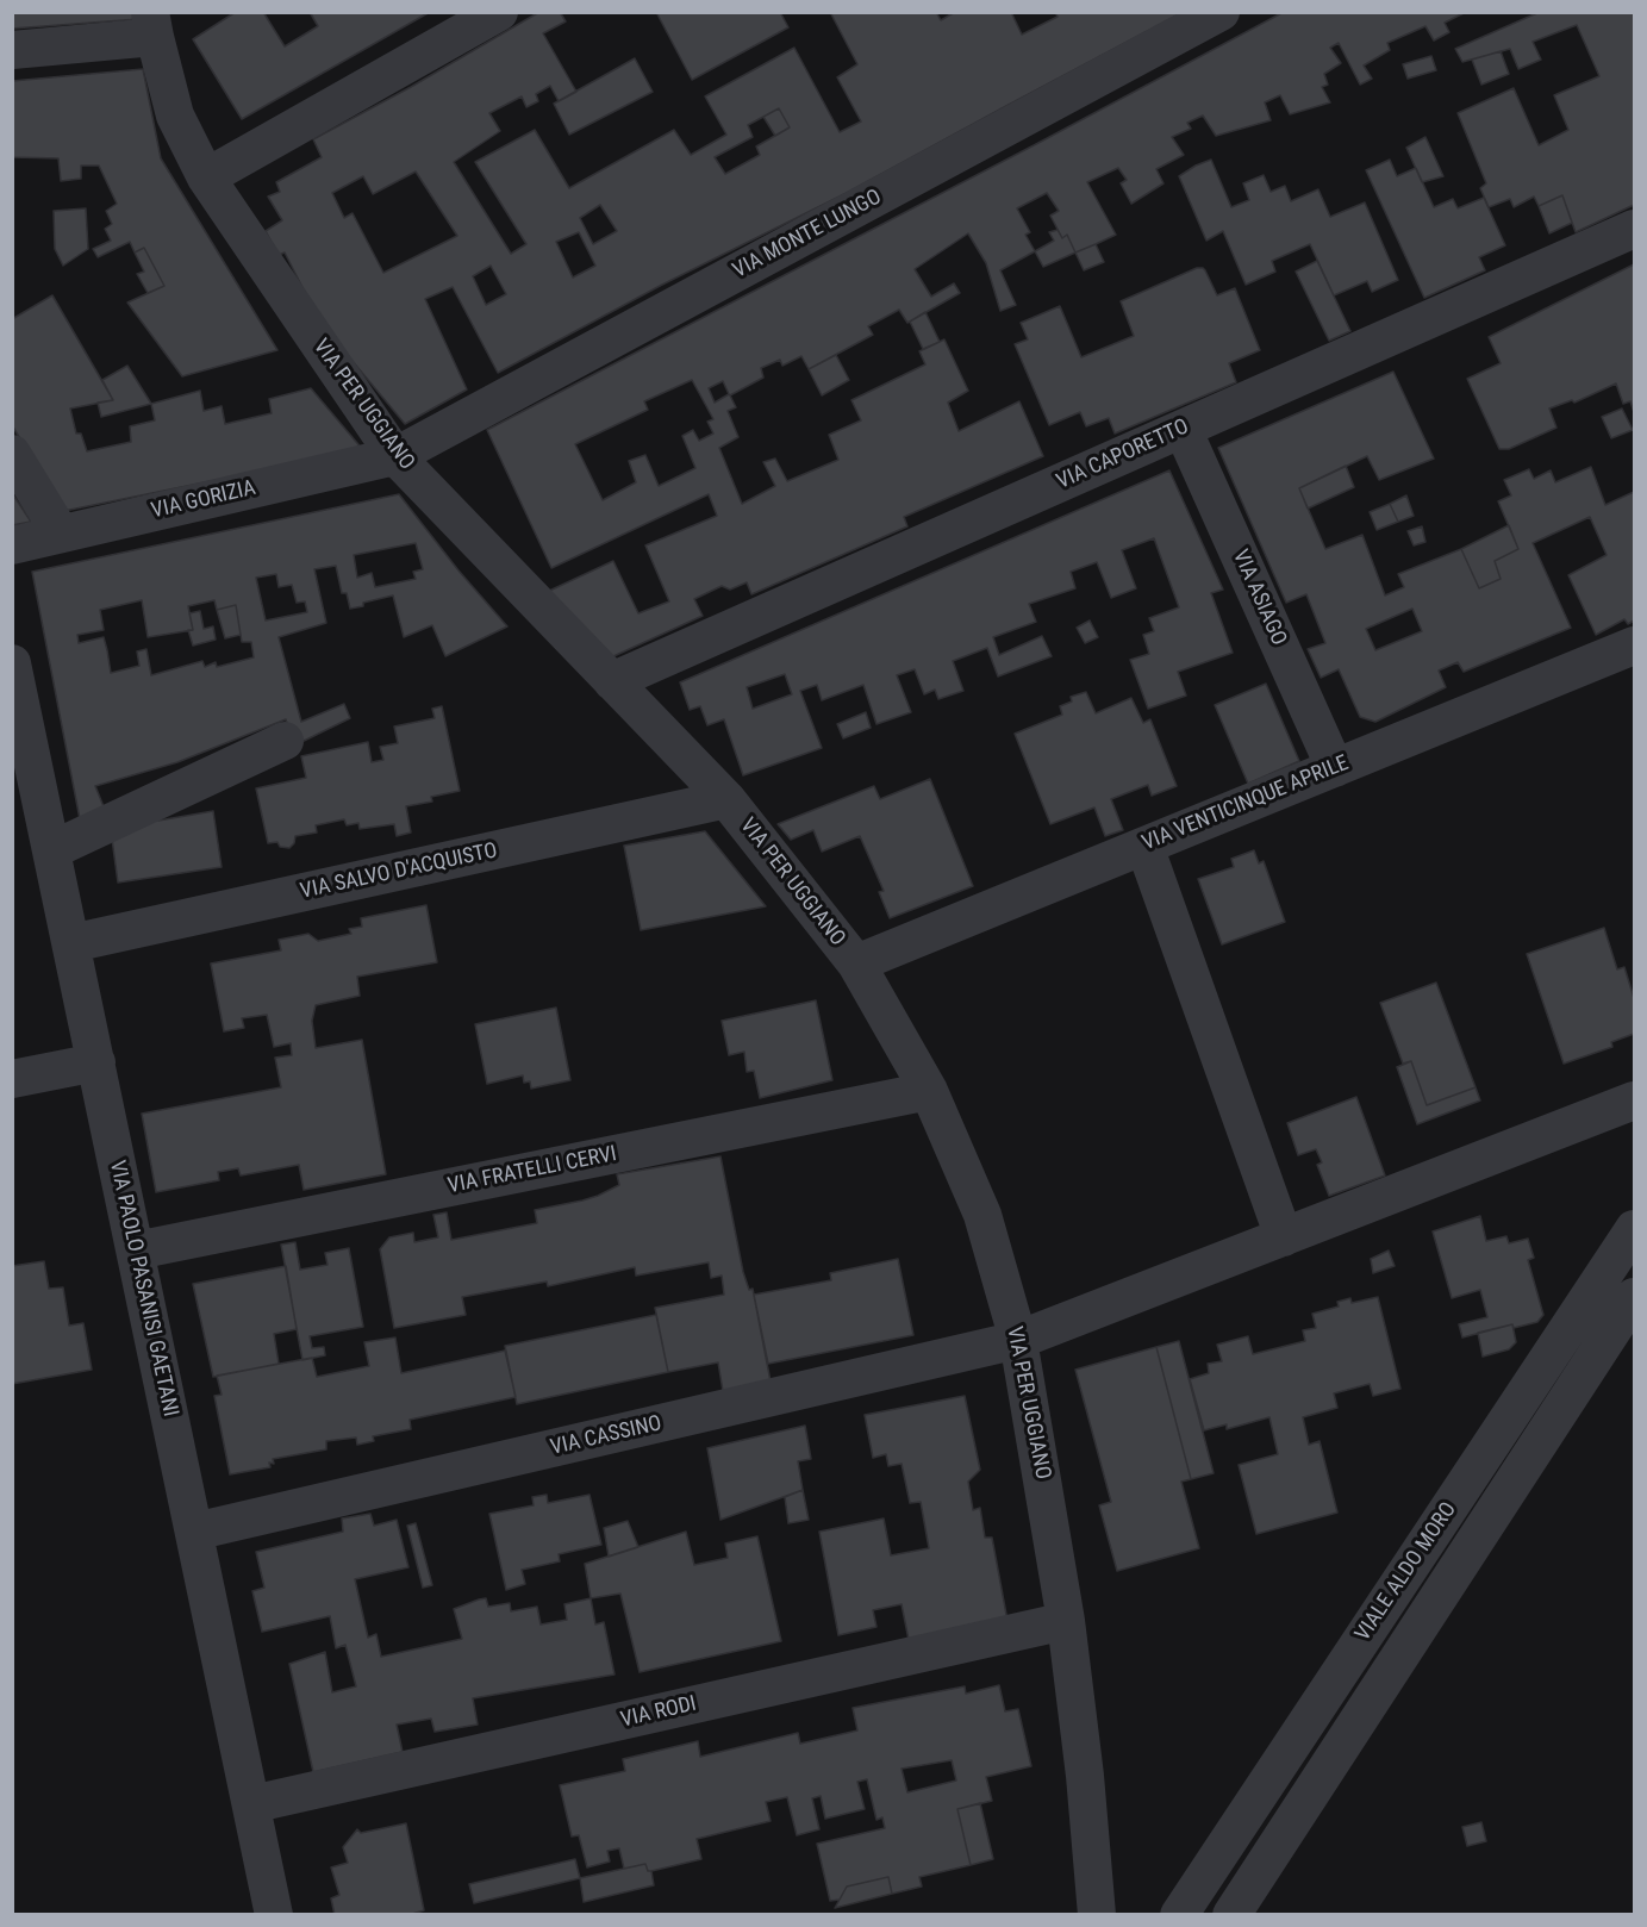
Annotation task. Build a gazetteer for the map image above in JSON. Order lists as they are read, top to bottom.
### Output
{
  "streets": {
    "street": [
      "VIA MONTE LUNGO",
      "VIA PER UGGIANO",
      "VIA CAPORETTO",
      "VIA GORIZIA",
      "VIA ASIAGO",
      "VIA VENTICINQUE APRILE",
      "VIA SALVO D'ACQUISTO",
      "VIA FRATELLI CERVI",
      "VIA PAOLO PASANISI GAETANI",
      "VIA CASSINO",
      "VIALE ALDO MORO",
      "VIA RODI"
    ]
  },
  "crossings": [
    ["VIA MONTE LUNGO", "VIA PER UGGIANO"],
    ["VIA MONTE LUNGO", "VIA GORIZIA"],
    ["VIA PER UGGIANO", "VIA CAPORETTO"],
    ["VIA PER UGGIANO", "VIA GORIZIA"],
    ["VIA PER UGGIANO", "VIA VENTICINQUE APRILE"],
    ["VIA PER UGGIANO", "VIA SALVO D'ACQUISTO"],
    ["VIA PER UGGIANO", "VIA FRATELLI CERVI"],
    ["VIA PER UGGIANO", "VIA CASSINO"],
    ["VIA PER UGGIANO", "VIA RODI"],
    ["VIA CAPORETTO", "VIA ASIAGO"],
    ["VIA ASIAGO", "VIA VENTICINQUE APRILE"],
    ["VIA SALVO D'ACQUISTO", "VIA PAOLO PASANISI GAETANI"],
    ["VIA FRATELLI CERVI", "VIA PAOLO PASANISI GAETANI"],
    ["VIA PAOLO PASANISI GAETANI", "VIA CASSINO"],
    ["VIA PAOLO PASANISI GAETANI", "VIA RODI"]
  ]
}
